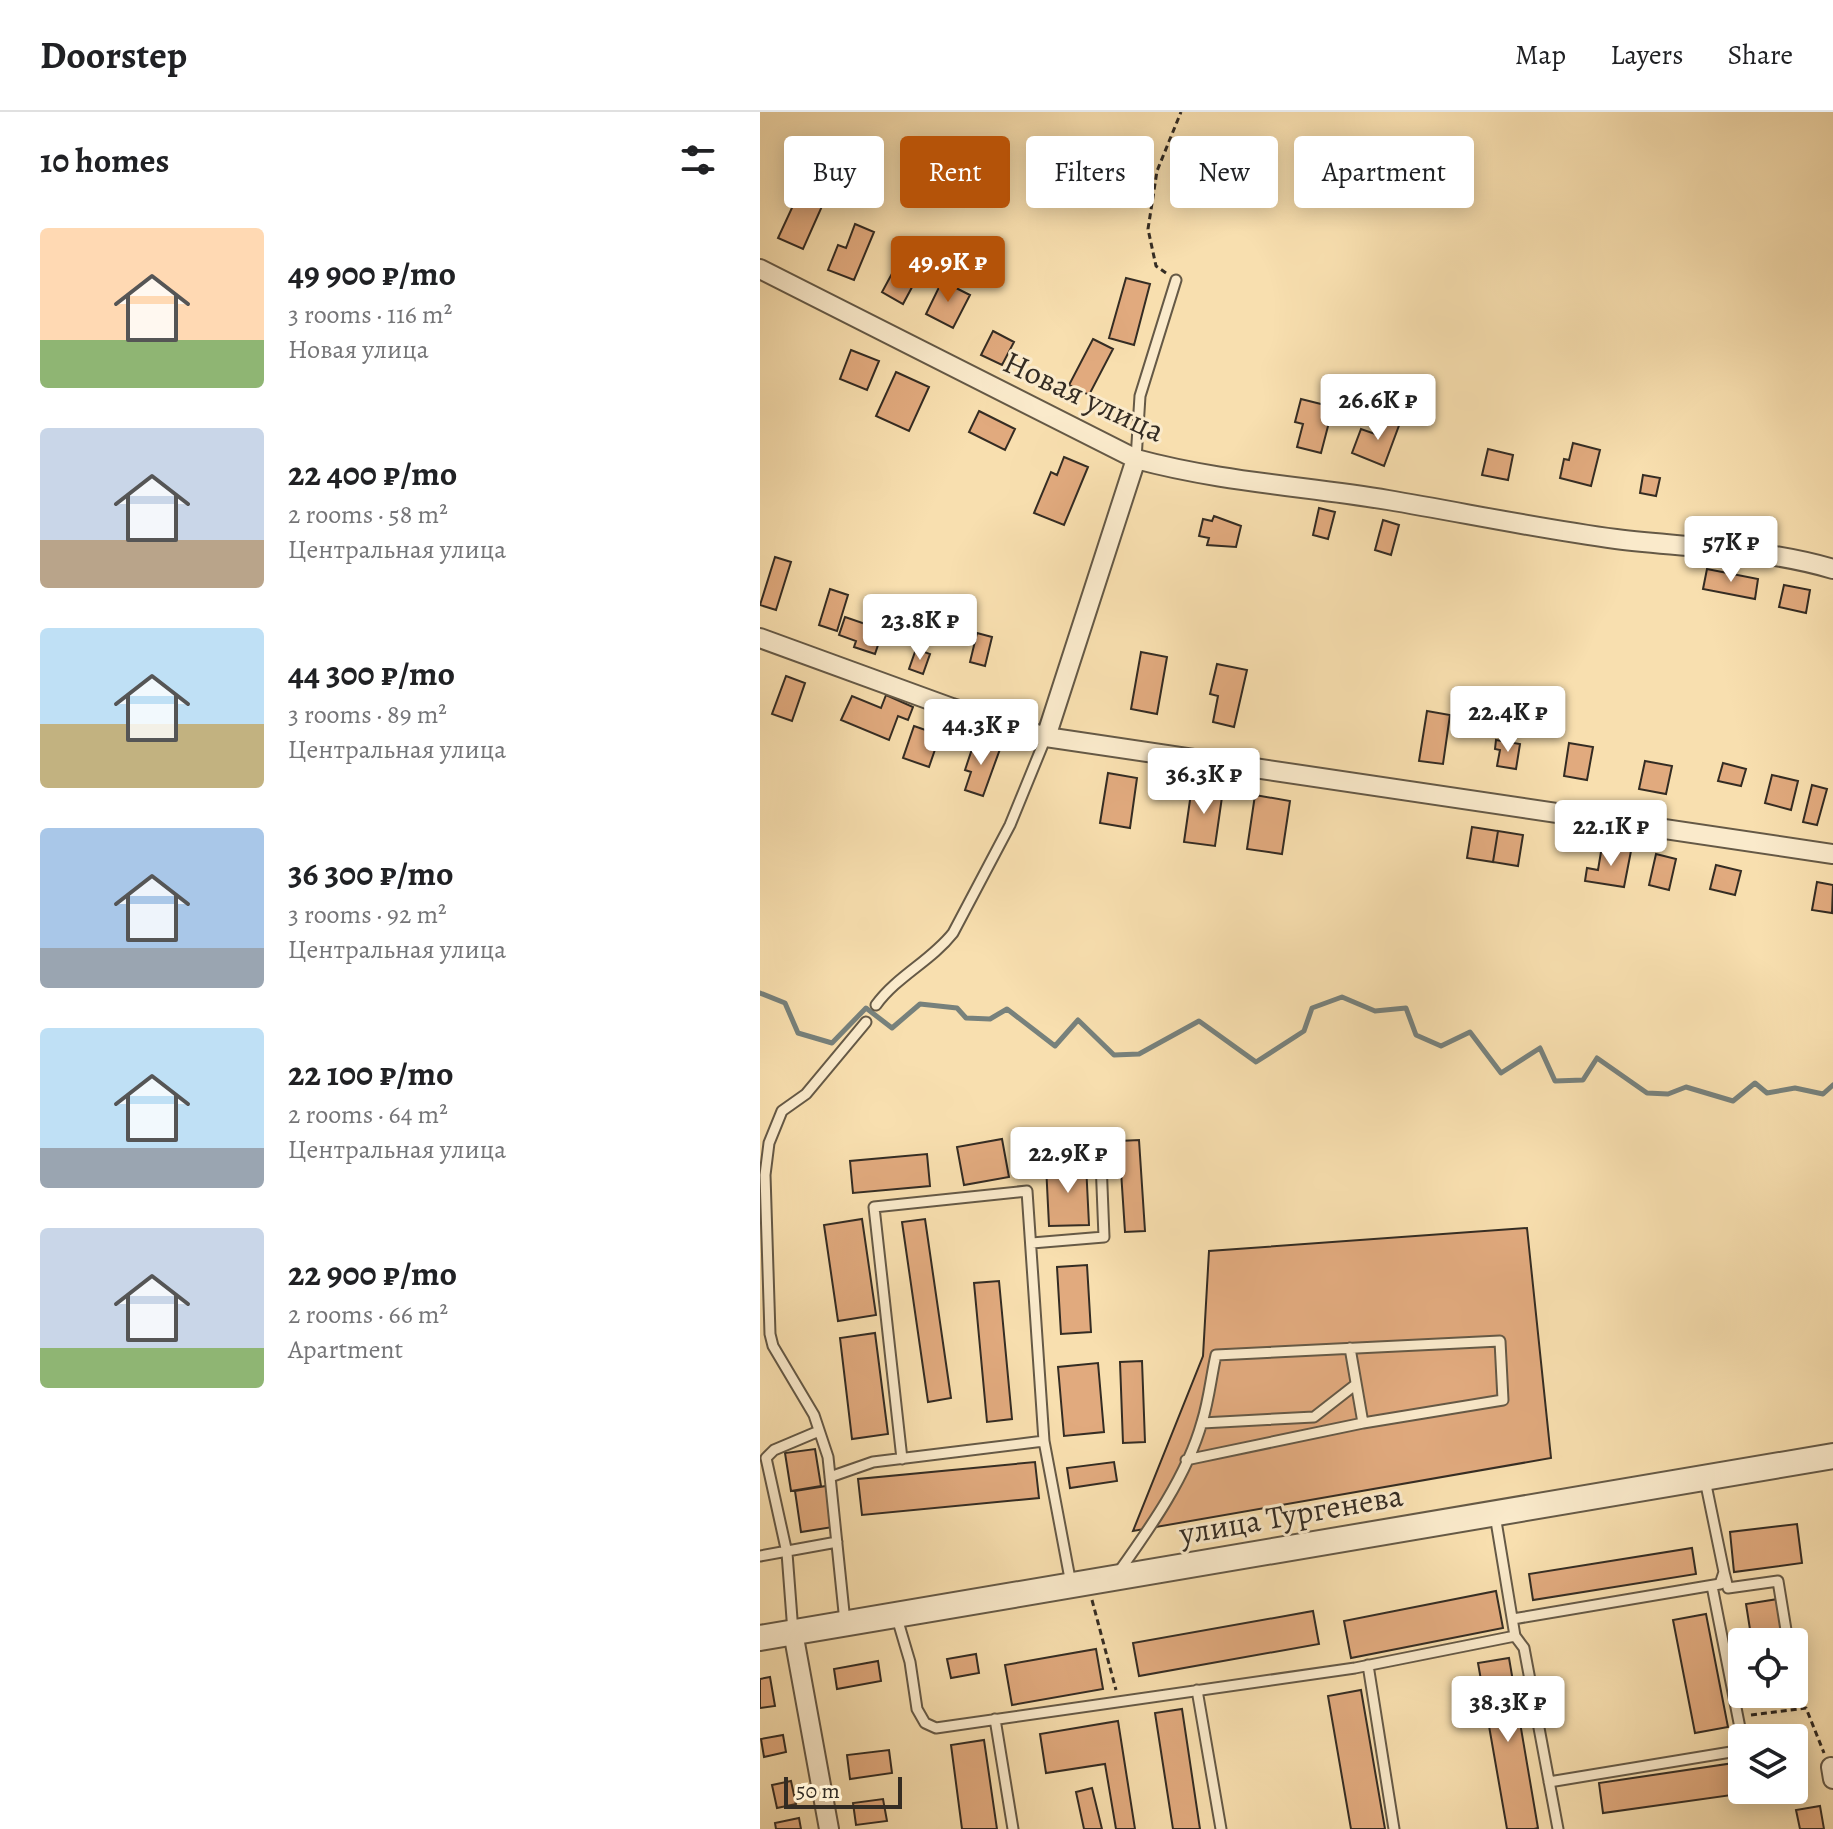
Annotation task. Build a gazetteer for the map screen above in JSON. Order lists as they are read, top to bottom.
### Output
{
  "streets": {
    "street": ["Новая улица", "улица Тургенева"]
  },
  "scale_bar": "50 m",
  "page": {
    "header": "Doorstep",
    "nav": ["Map", "Layers", "Share"],
    "heading": "10 homes",
    "chip": [
      "Buy",
      "Rent",
      "Filters",
      "New",
      "Apartment"
    ],
    "list": [
      {
        "name": "49 900 ₽/mo",
        "note": "3 rooms · 116 m² · Новая улица"
      },
      {
        "name": "22 400 ₽/mo",
        "note": "2 rooms · 58 m² · Центральная улица"
      },
      {
        "name": "44 300 ₽/mo",
        "note": "3 rooms · 89 m² · Центральная улица"
      },
      {
        "name": "36 300 ₽/mo",
        "note": "3 rooms · 92 m² · Центральная улица"
      },
      {
        "name": "22 100 ₽/mo",
        "note": "2 rooms · 64 m² · Центральная улица"
      },
      {
        "name": "22 900 ₽/mo",
        "note": "2 rooms · 66 m² · Apartment"
      }
    ],
    "price": [
      "49.9K ₽",
      "26.6K ₽",
      "57K ₽",
      "23.8K ₽",
      "22.4K ₽",
      "44.3K ₽",
      "36.3K ₽",
      "22.1K ₽",
      "22.9K ₽",
      "38.3K ₽"
    ],
    "scale": "50 m"
  }
}
